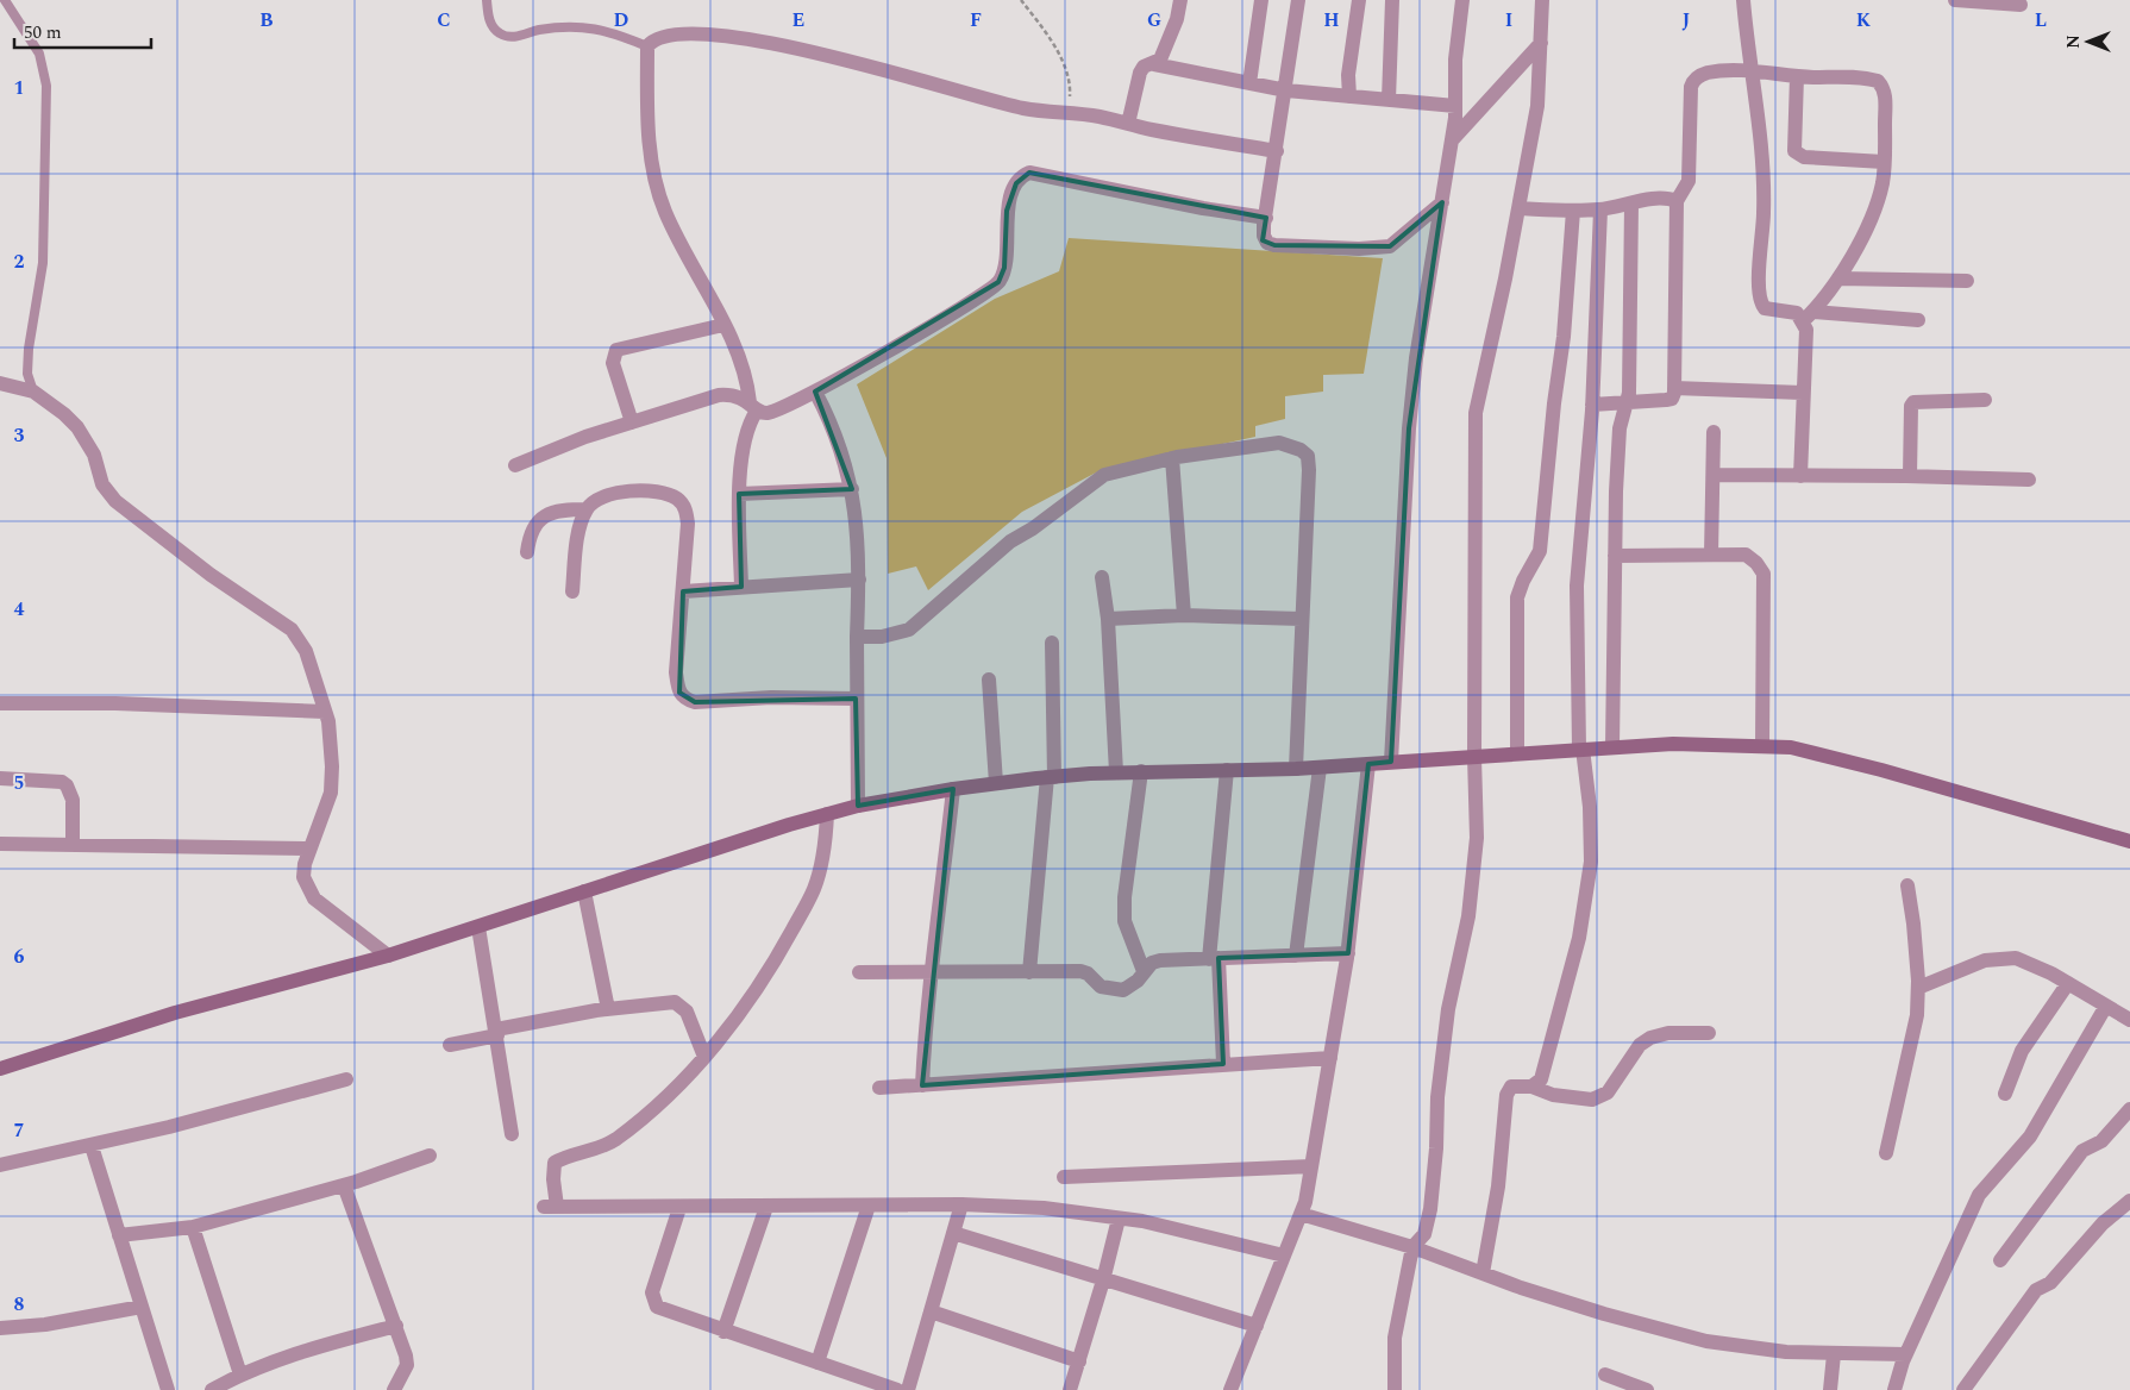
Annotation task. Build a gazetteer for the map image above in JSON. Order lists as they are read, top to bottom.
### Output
{
  "scale_bar": "50 m",
  "north": "left",
  "grid": {
    "columns": [
      "B",
      "C",
      "D",
      "E",
      "F",
      "G",
      "H",
      "I",
      "J",
      "K",
      "L"
    ],
    "rows": [
      "1",
      "2",
      "3",
      "4",
      "5",
      "6",
      "7",
      "8"
    ]
  }
}
